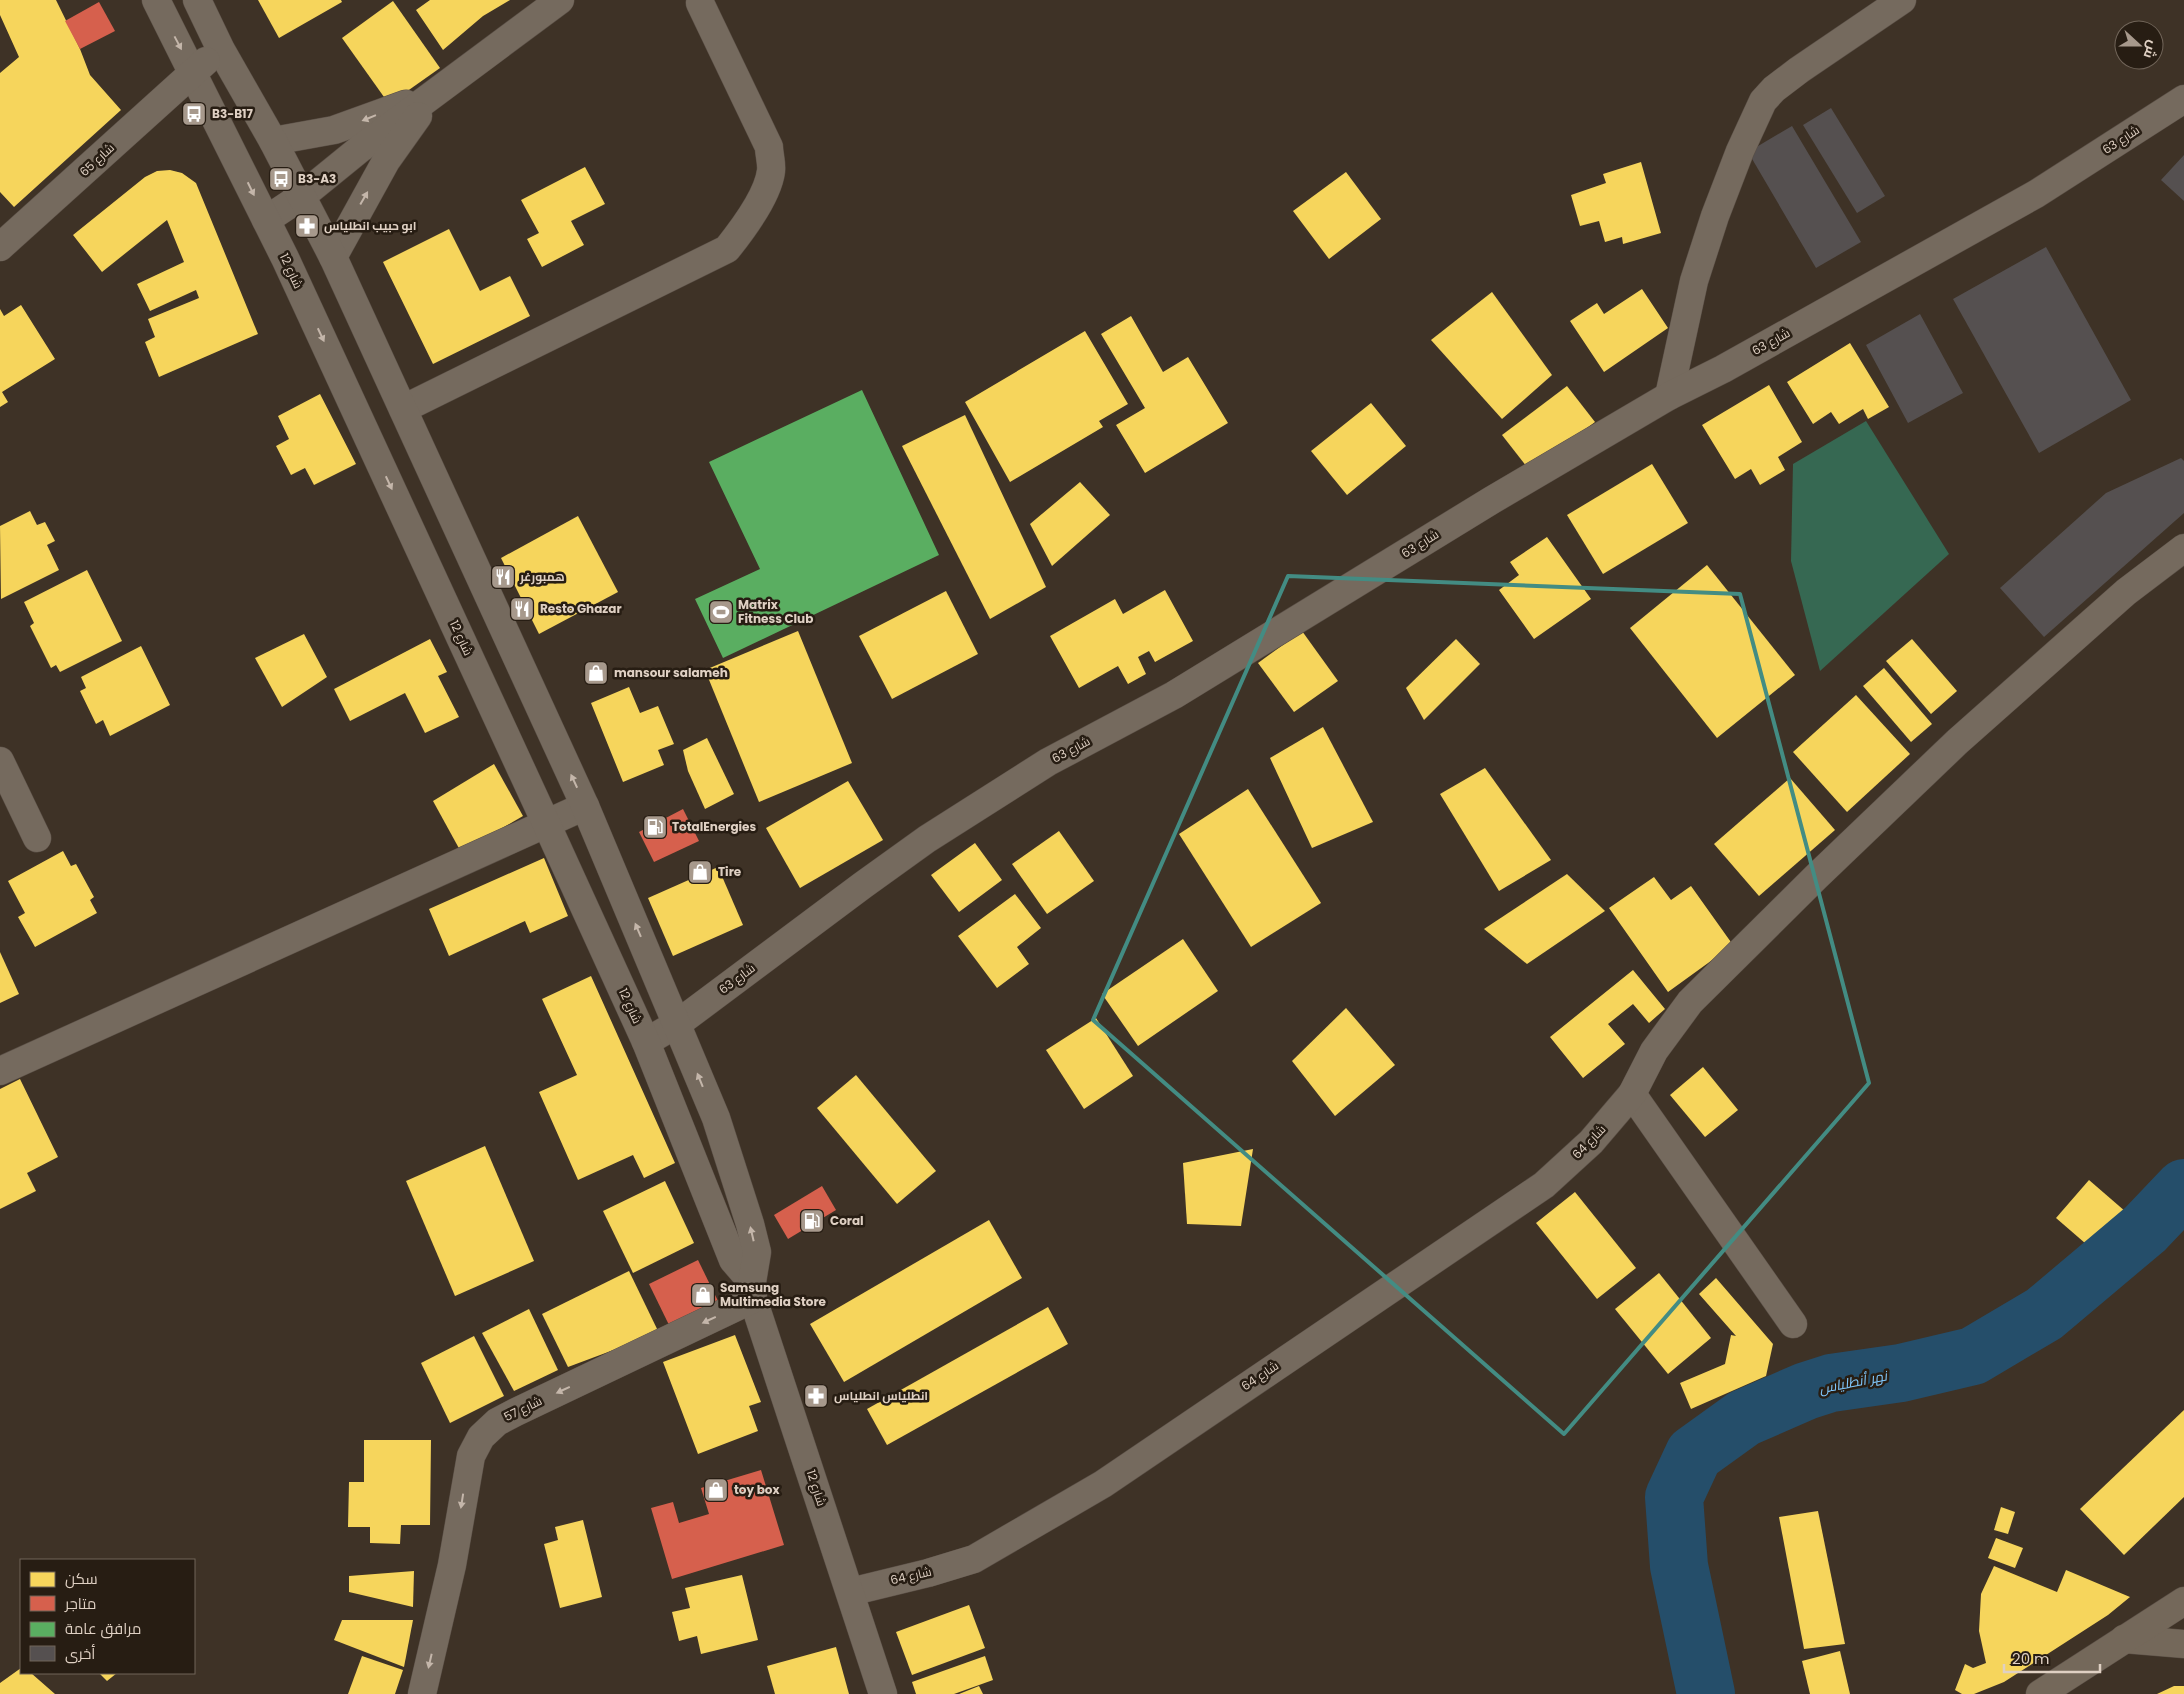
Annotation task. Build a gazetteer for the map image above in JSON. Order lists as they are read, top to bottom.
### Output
{
  "streets": {
    "street": [
      "شارع 63",
      "شارع 65",
      "شارع 12",
      "شارع 64",
      "شارع 57"
    ]
  },
  "crossings": [
    ["شارع 63", "شارع 12"],
    ["شارع 65", "شارع 12"],
    ["شارع 12", "شارع 64"],
    ["شارع 12", "شارع 57"]
  ],
  "one_way": ["شارع 57"],
  "water": ["نهر أنطلياس"],
  "places": {
    "bus stop": ["B3-B17", "B3-A3"],
    "pharmacy": ["ابو حبيب انطلياس", "انطلياس انطلياس"],
    "restaurant": ["همبورغر", "Resto Ghazar"],
    "sports": ["Matrix Fitness Club"],
    "shop": [
      "mansour salameh",
      "Tire",
      "Samsung Multimedia Store",
      "toy box"
    ],
    "fuel station": ["TotalEnergies", "Coral"]
  },
  "legend": [
    "سكن",
    "متاجر",
    "مرافق عامة",
    "أخرى"
  ],
  "scale_bar": "20 m",
  "north": "right"
}
